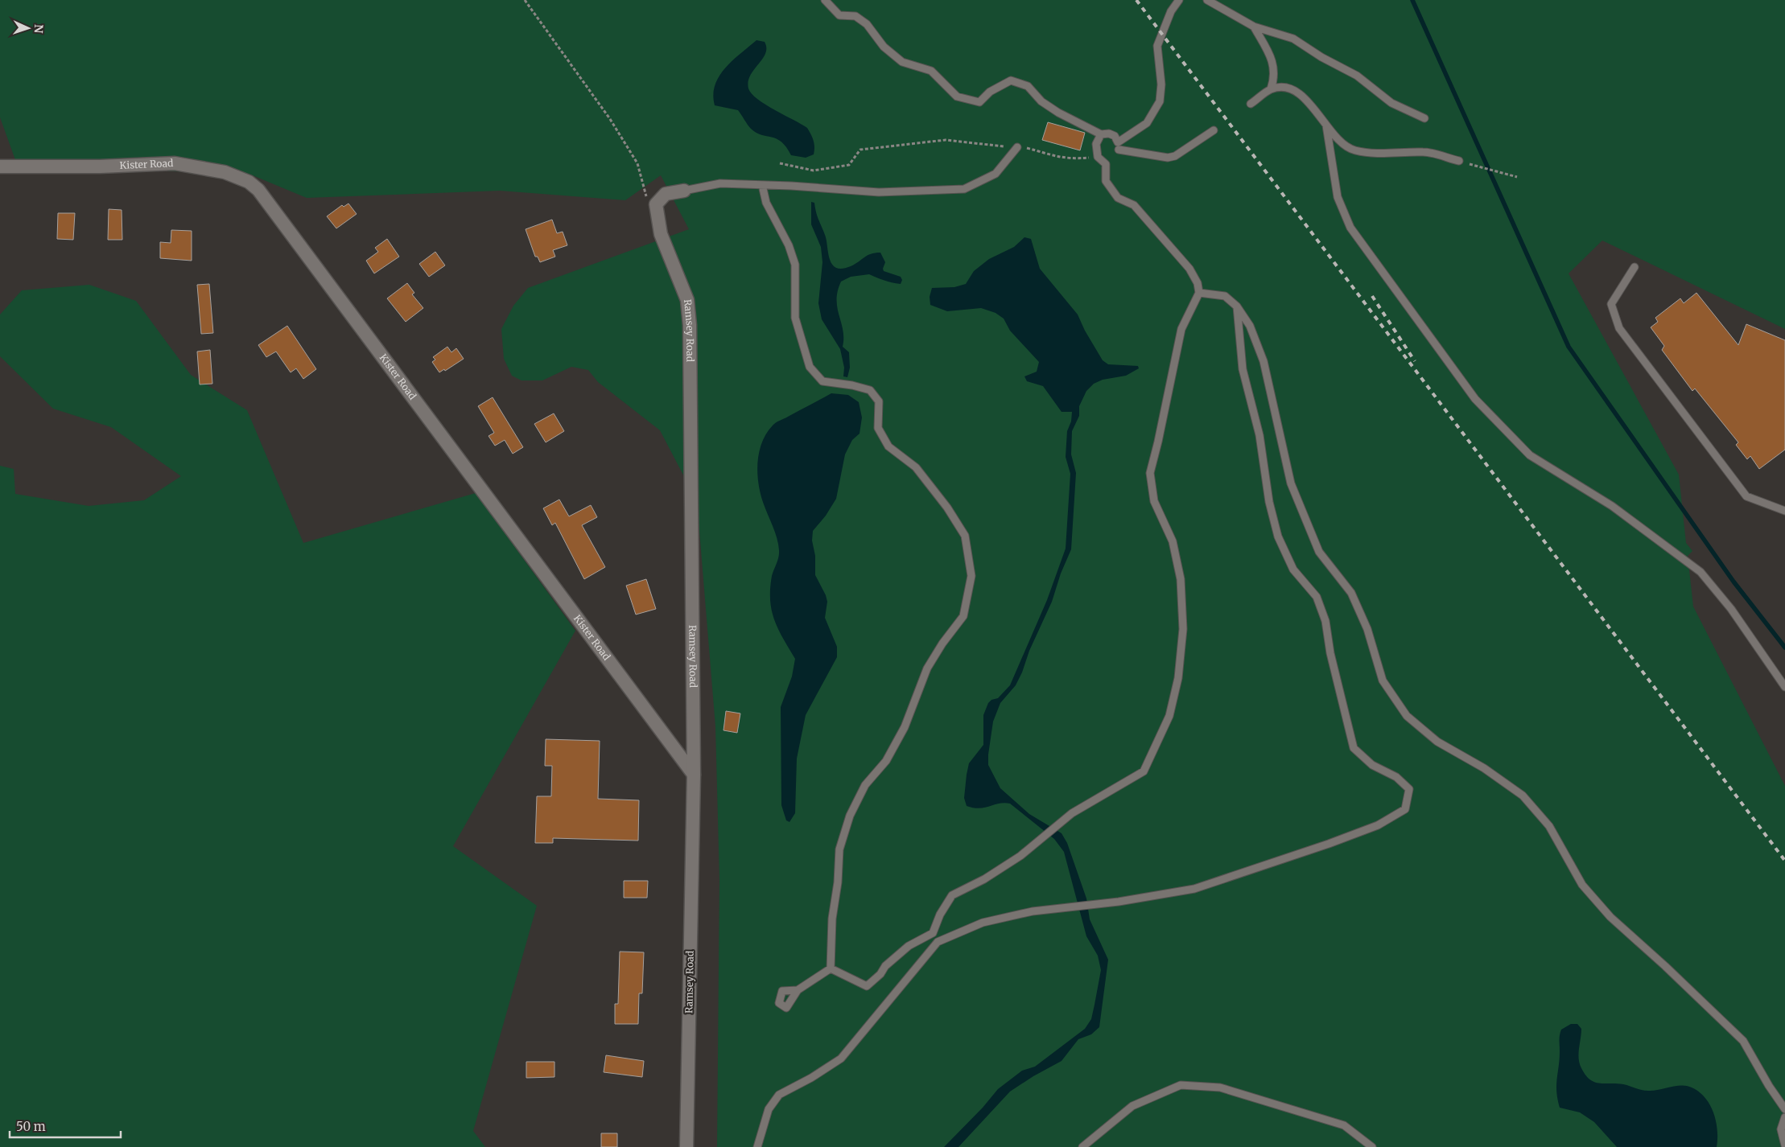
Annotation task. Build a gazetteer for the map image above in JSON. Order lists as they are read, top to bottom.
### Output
{
  "streets": {
    "street": ["Kister Road", "Ramsey Road"]
  },
  "crossings": [
    ["Kister Road", "Ramsey Road"]
  ],
  "scale_bar": "50 m",
  "north": "right"
}
